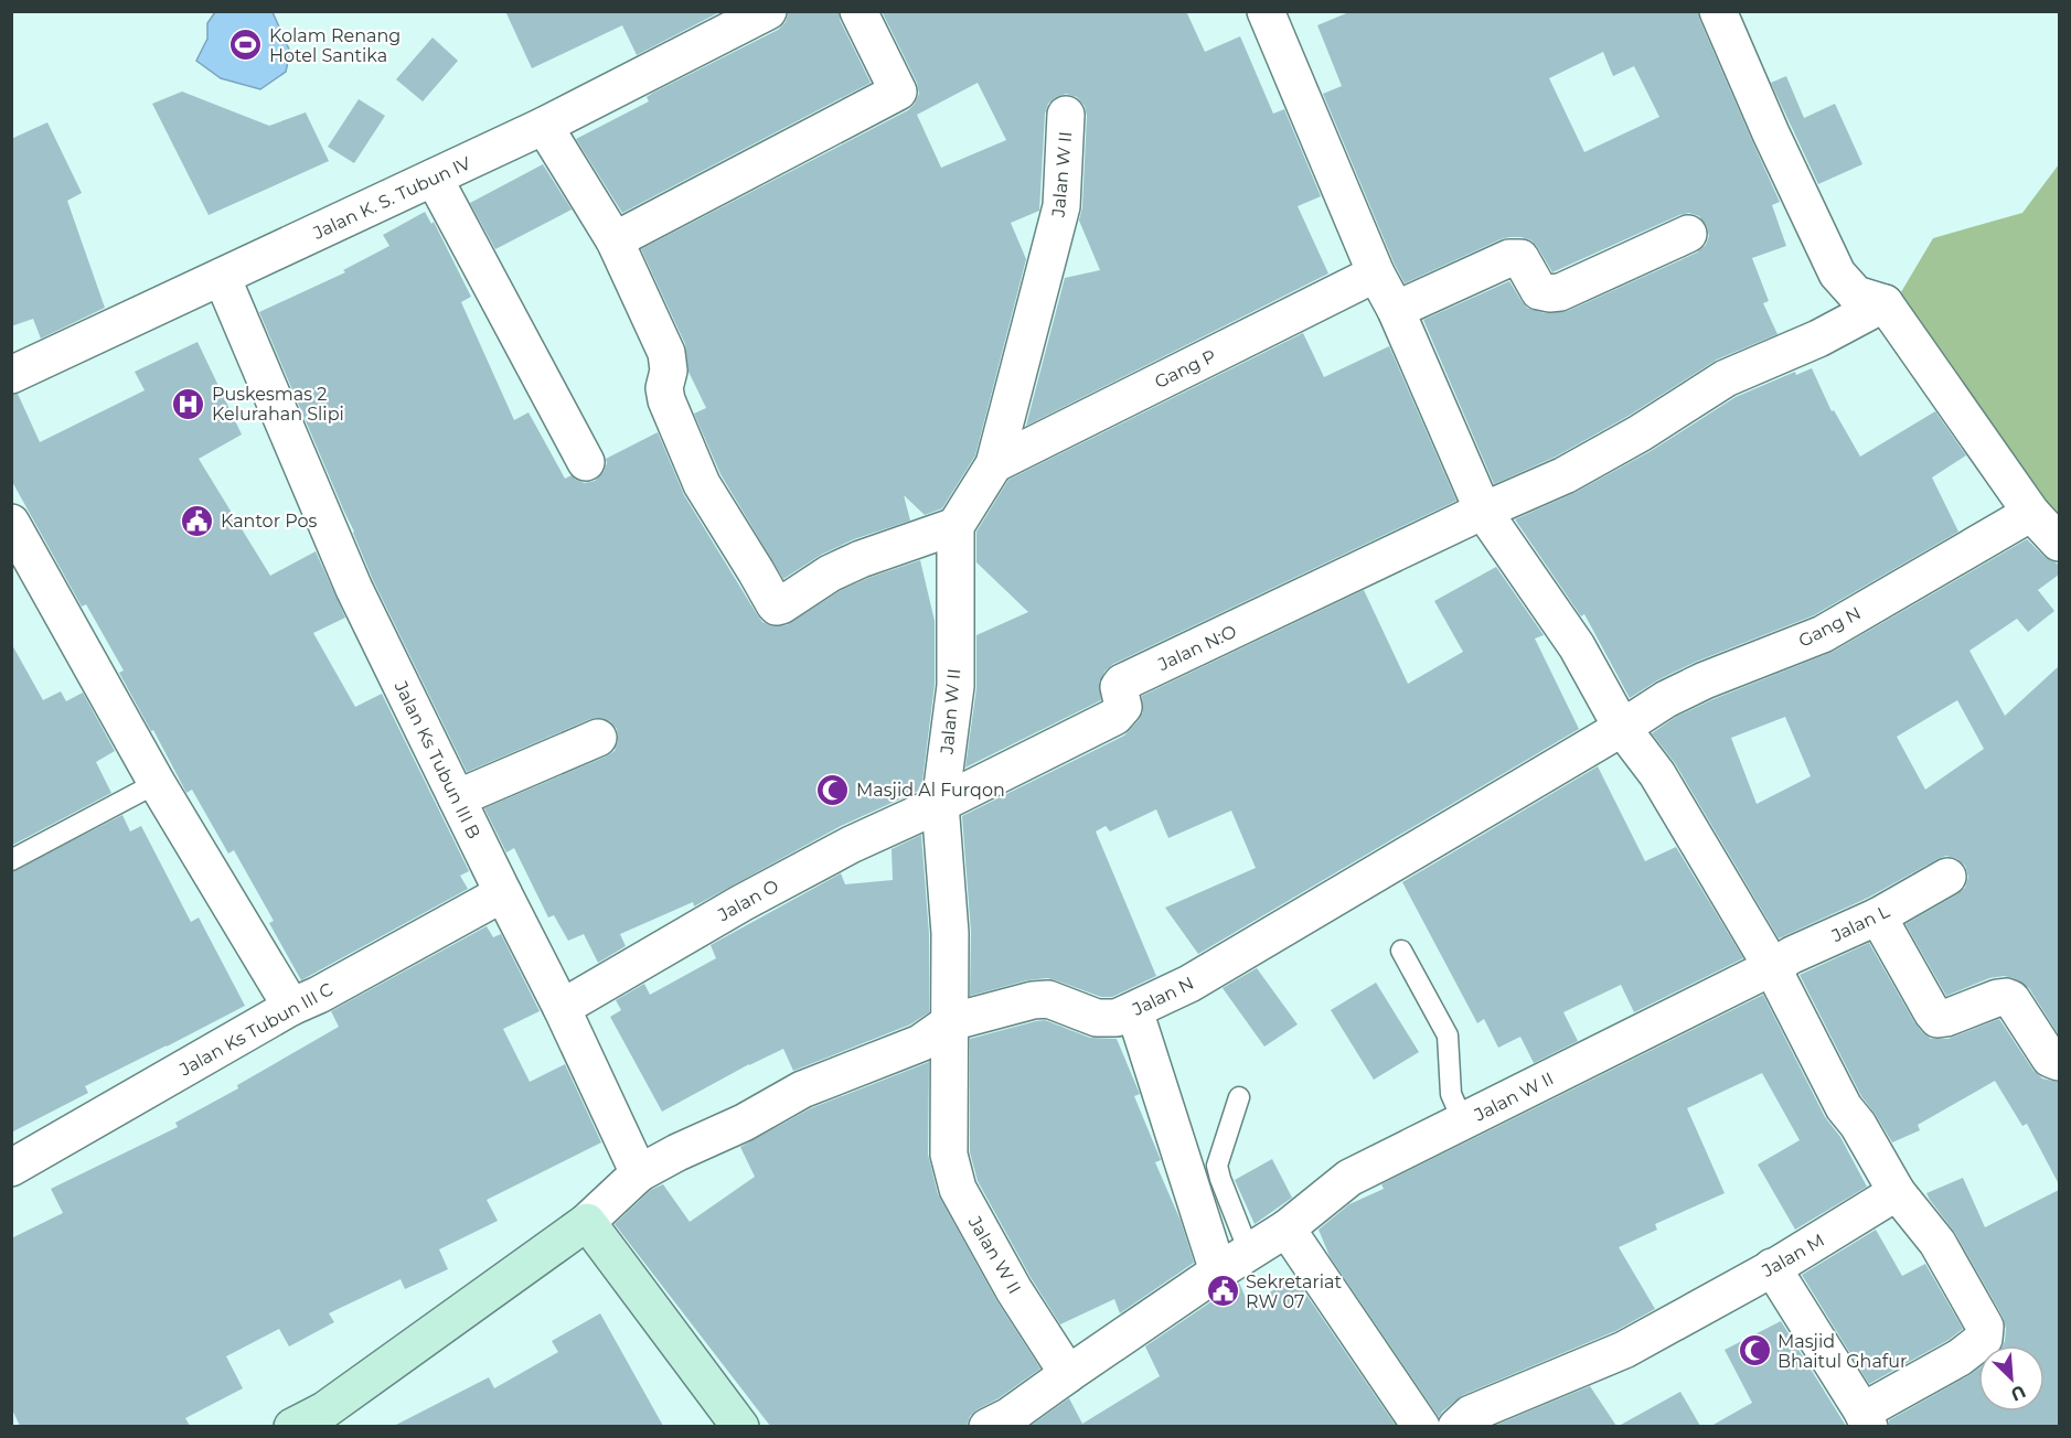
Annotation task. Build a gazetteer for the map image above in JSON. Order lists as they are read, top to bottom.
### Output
{
  "streets": {
    "street": [
      "Jalan W II",
      "Jalan K. S. Tubun IV",
      "Gang P",
      "Gang N",
      "Jalan N:O",
      "Jalan Ks Tubun III B",
      "Jalan O",
      "Jalan L",
      "Jalan N",
      "Jalan Ks Tubun III C",
      "Jalan M"
    ]
  },
  "crossings": [
    ["Jalan W II", "Gang P"],
    ["Jalan W II", "Jalan N:O"],
    ["Jalan W II", "Jalan O"],
    ["Jalan W II", "Jalan L"],
    ["Jalan W II", "Jalan N"],
    ["Jalan K. S. Tubun IV", "Jalan Ks Tubun III B"],
    ["Gang N", "Jalan N"],
    ["Jalan N:O", "Jalan O"],
    ["Jalan Ks Tubun III B", "Jalan O"],
    ["Jalan Ks Tubun III B", "Jalan N"],
    ["Jalan Ks Tubun III B", "Jalan Ks Tubun III C"]
  ],
  "places": {
    "sports": ["Kolam Renang Hotel Santika"],
    "hospital": ["Puskesmas 2 Kelurahan Slipi"],
    "public building": ["Kantor Pos", "Sekretariat RW 07"],
    "mosque": ["Masjid Al Furqon", "Masjid Bhaitul Ghafur"]
  },
  "north": "bottom right"
}
